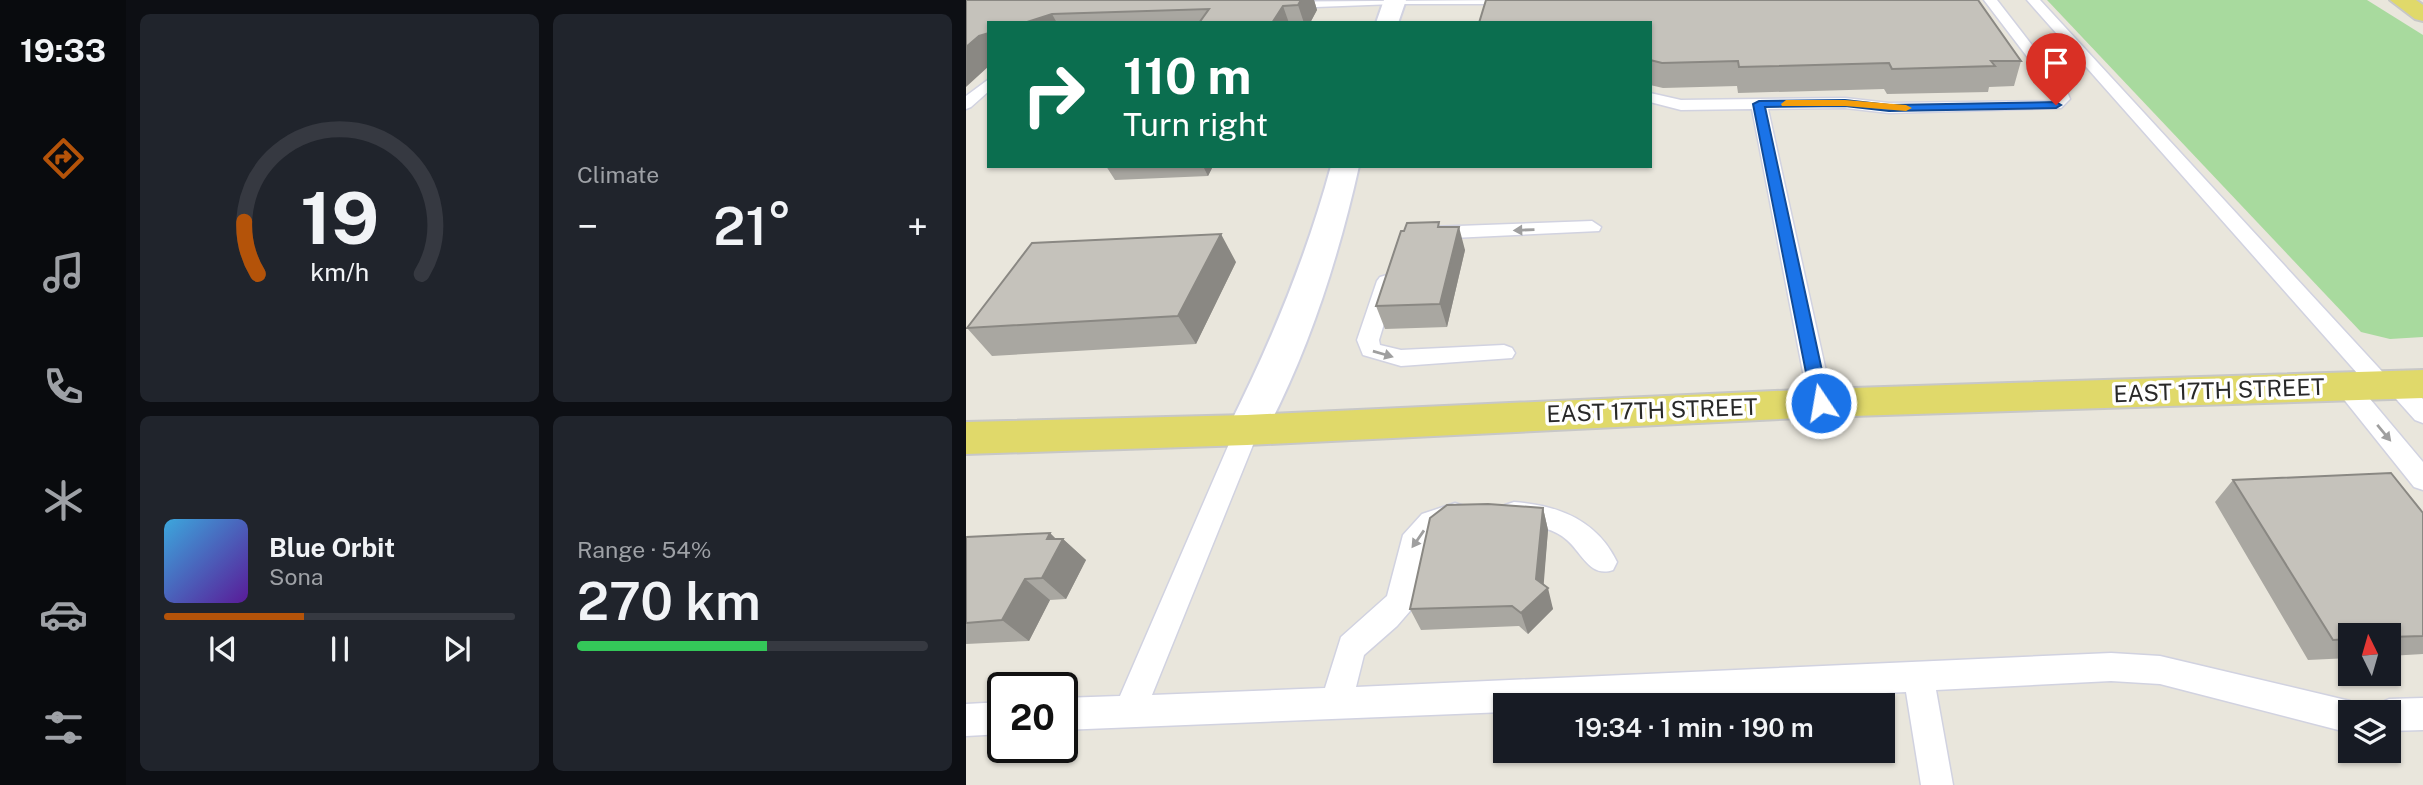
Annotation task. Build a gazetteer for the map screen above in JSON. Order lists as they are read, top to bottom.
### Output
{
  "streets": {
    "main road": ["EAST 17TH STREET"]
  },
  "north": "top",
  "page": {
    "tabs": "19:33",
    "tile": [
      "Climate",
      ["Range · 54%", "270 km"]
    ],
    "turn": ["110 m", "Turn right"],
    "heat": ["−", "21°", "+"],
    "song": ["Blue Orbit", "Sona"],
    "limit": "20",
    "trip": "19:34 · 1 min · 190 m",
    "gauge": ["19", "km/h"]
  }
}
